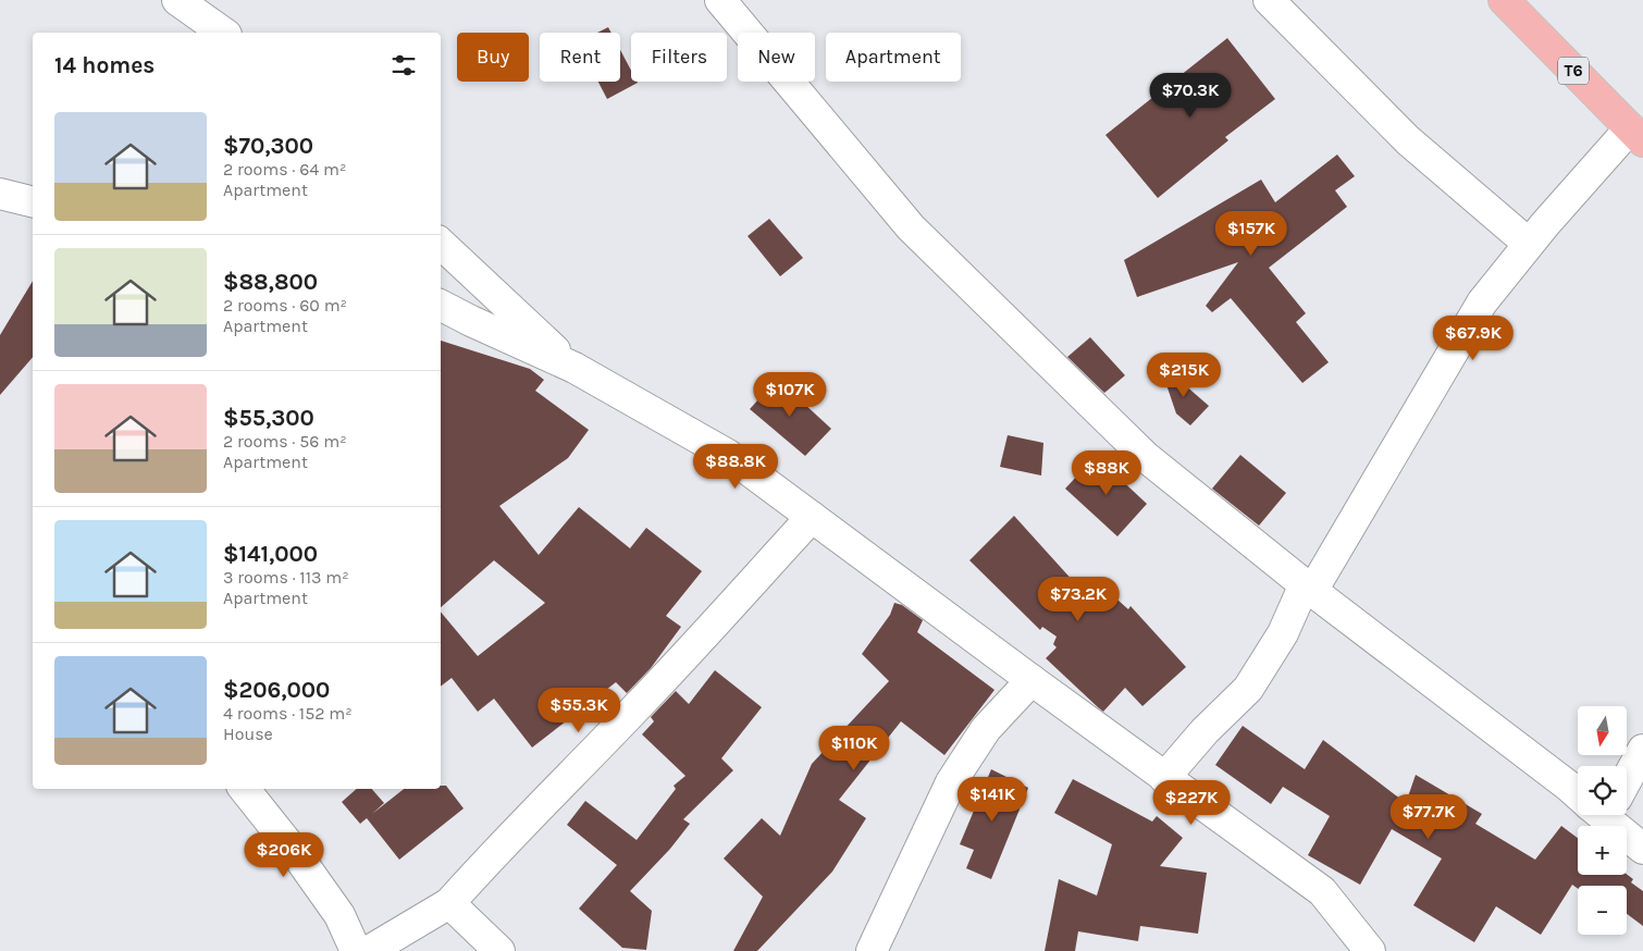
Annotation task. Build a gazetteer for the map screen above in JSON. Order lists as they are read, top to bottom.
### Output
{
  "streets": {
    "highway": ["T6"]
  },
  "north": "bottom",
  "page": {
    "chip": [
      "Buy",
      "Rent",
      "Filters",
      "New",
      "Apartment"
    ],
    "heading": "14 homes",
    "price": [
      "$70.3K",
      "$157K",
      "$67.9K",
      "$215K",
      "$107K",
      "$88.8K",
      "$88K",
      "$73.2K",
      "$55.3K",
      "$110K",
      "$141K",
      "$227K",
      "$77.7K",
      "$206K"
    ],
    "list": [
      {
        "name": "$70,300",
        "note": "2 rooms · 64 m² · Apartment"
      },
      {
        "name": "$88,800",
        "note": "2 rooms · 60 m² · Apartment"
      },
      {
        "name": "$55,300",
        "note": "2 rooms · 56 m² · Apartment"
      },
      {
        "name": "$141,000",
        "note": "3 rooms · 113 m² · Apartment"
      },
      {
        "name": "$206,000",
        "note": "4 rooms · 152 m² · House"
      }
    ],
    "map_buttons": ["+", "−"]
  }
}
